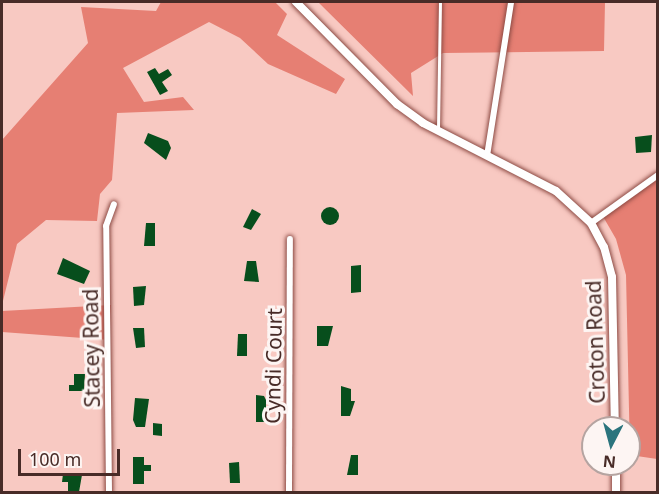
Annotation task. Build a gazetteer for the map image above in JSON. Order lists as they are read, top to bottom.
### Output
{
  "streets": {
    "main road": ["Croton Road"],
    "street": ["Stacey Road", "Cyndi Court"]
  },
  "scale_bar": "100 m",
  "north": "bottom"
}
